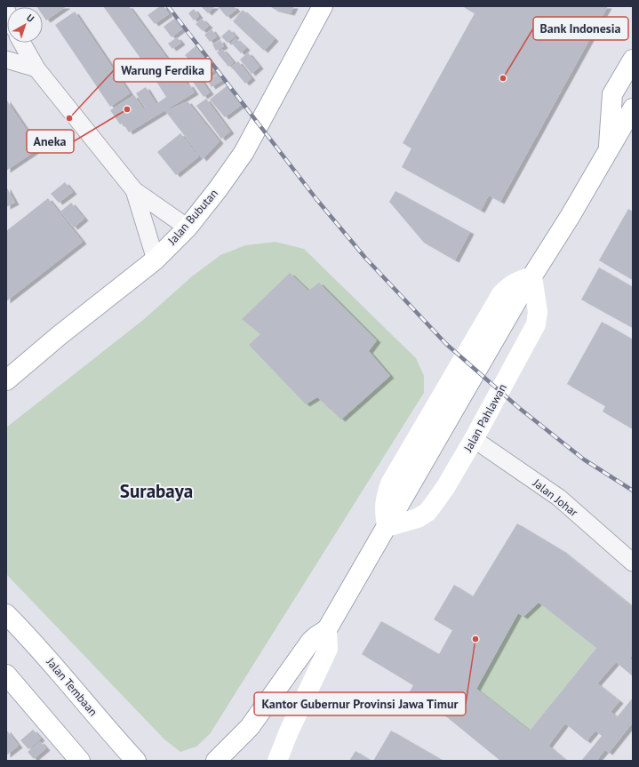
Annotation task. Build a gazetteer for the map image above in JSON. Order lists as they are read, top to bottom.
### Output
{
  "streets": {
    "main road": ["Jalan Bubutan", "Jalan Pahlawan", "Jalan Tembaan"],
    "street": ["Jalan Johar"]
  },
  "crossings": [
    ["Jalan Pahlawan", "Jalan Johar"]
  ],
  "districts": ["Surabaya"],
  "places": [
    "Bank Indonesia",
    "Aneka",
    "Warung Ferdika",
    "Kantor Gubernur Provinsi Jawa Timur"
  ],
  "north": "top right"
}
